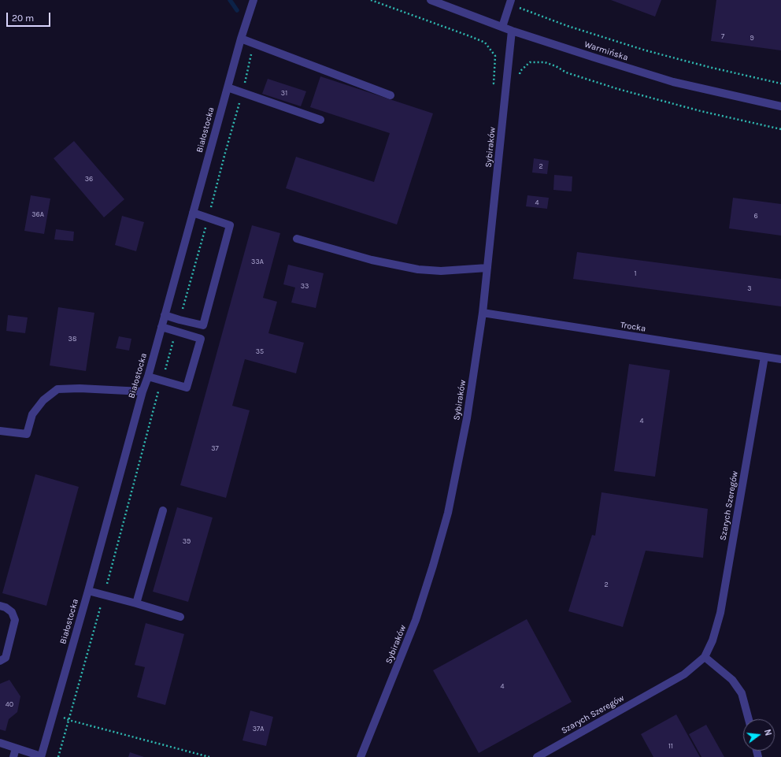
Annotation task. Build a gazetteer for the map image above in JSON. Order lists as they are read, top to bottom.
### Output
{
  "streets": {
    "street": [
      "Warmińska",
      "Białostocka",
      "Sybiraków",
      "Trocka",
      "Szarych Szeregów"
    ]
  },
  "crossings": [
    ["Warmińska", "Sybiraków"],
    ["Sybiraków", "Trocka"],
    ["Trocka", "Szarych Szeregów"]
  ],
  "house_numbers": [
    "7",
    "9",
    "31",
    "2",
    "36",
    "4",
    "36A",
    "6",
    "33A",
    "1",
    "33",
    "3",
    "38",
    "35",
    "4",
    "37",
    "39",
    "2",
    "4",
    "40",
    "37A",
    "11"
  ],
  "scale_bar": "20 m",
  "north": "right"
}
